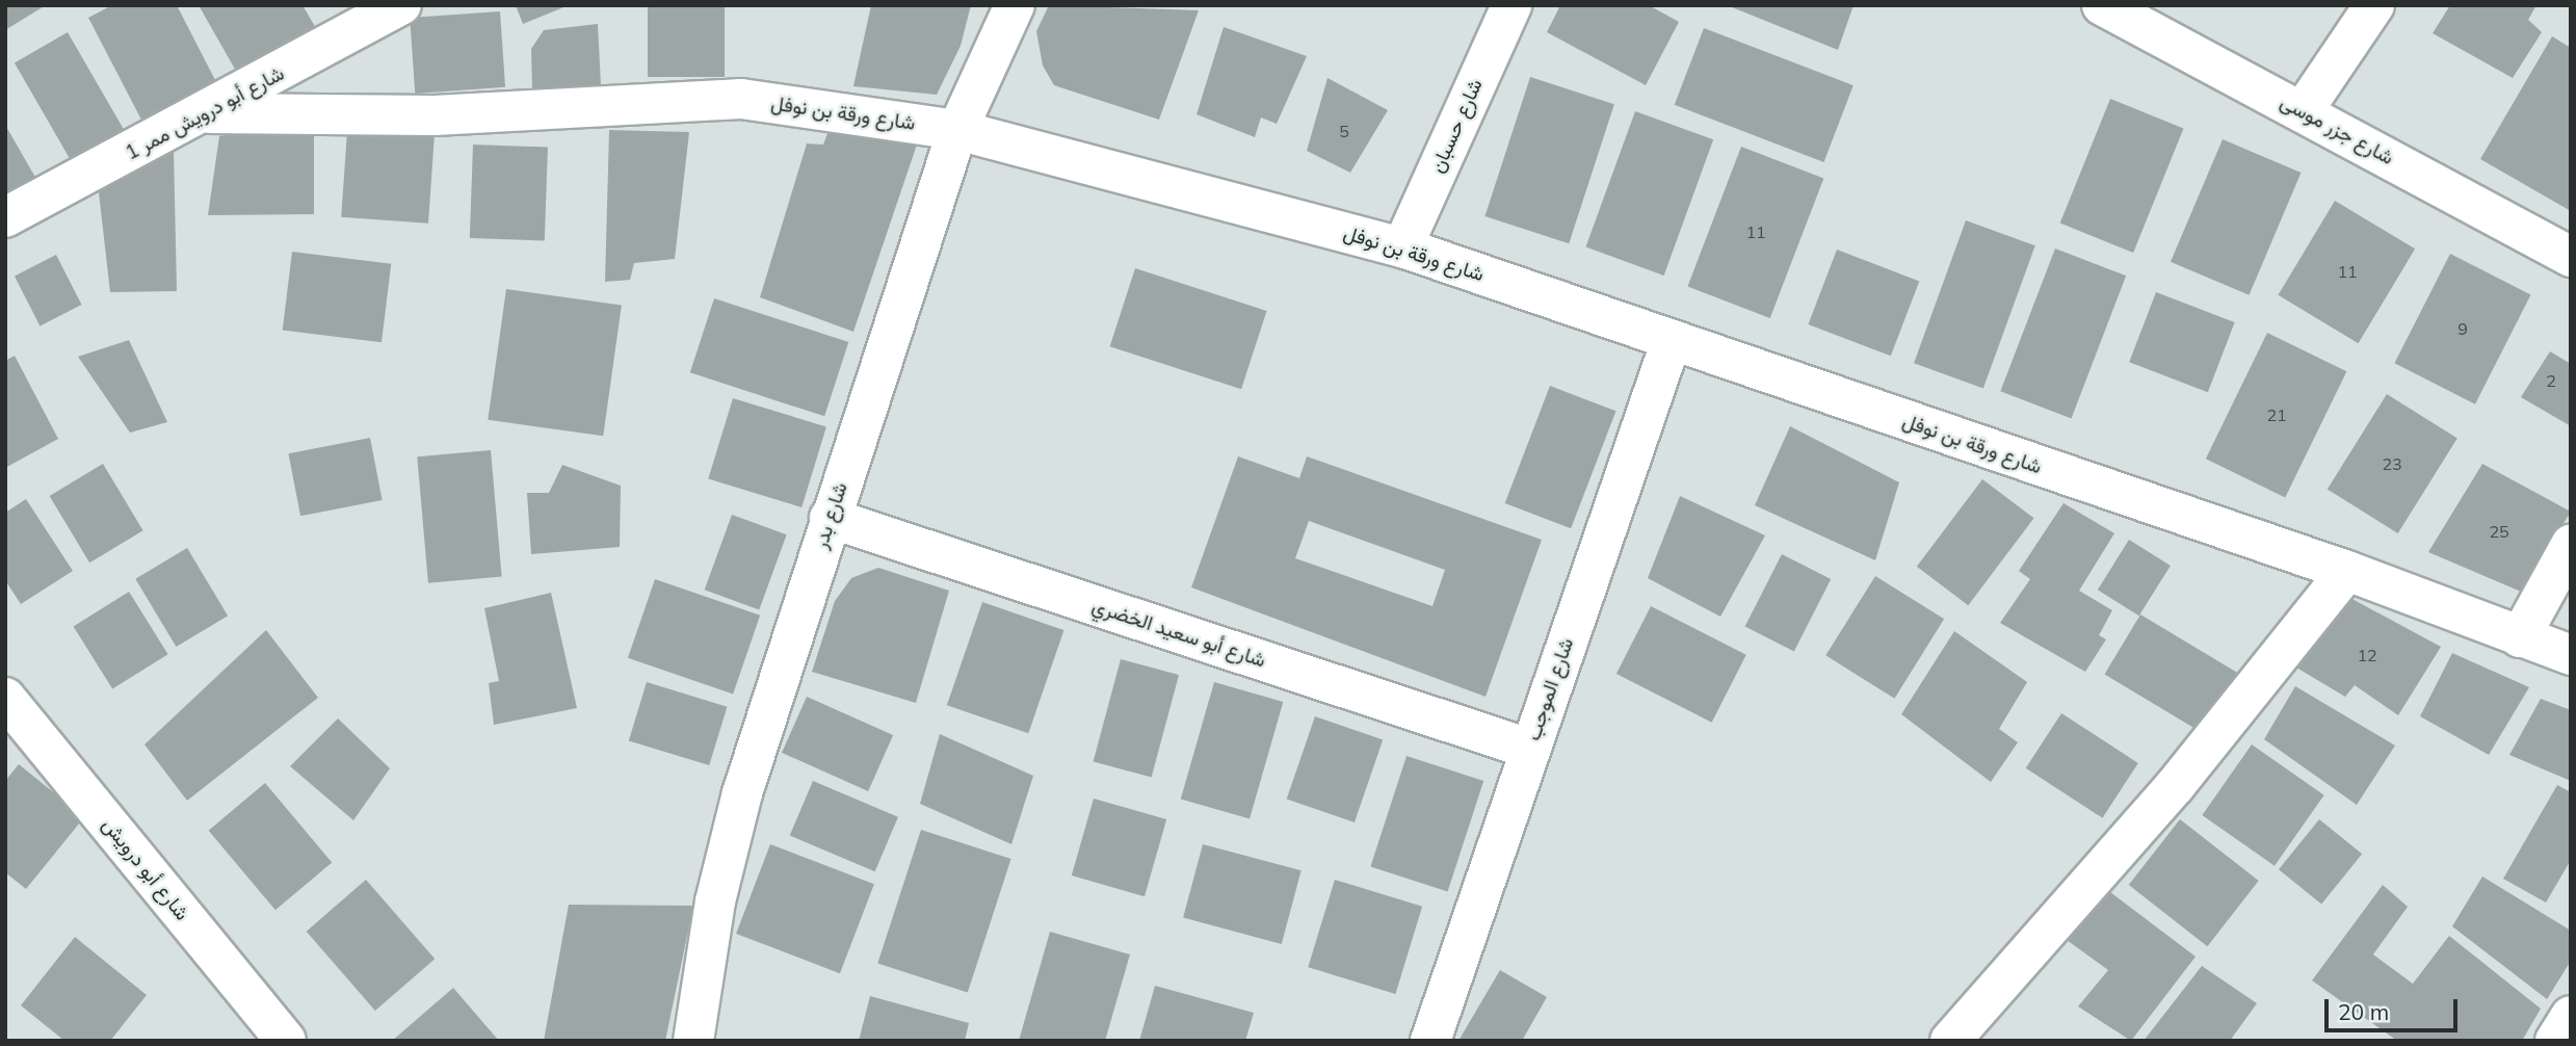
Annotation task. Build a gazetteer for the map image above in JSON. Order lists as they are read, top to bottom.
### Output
{
  "streets": {
    "street": [
      "شارع أبو درويش ممر 1",
      "شارع ورقة بن نوفل",
      "شارع حسبان",
      "شارع جزر موسى",
      "شارع بدر",
      "شارع أبو سعيد الخضري",
      "شارع الموجب",
      "شارع أبو درويش"
    ]
  },
  "crossings": [
    ["شارع أبو درويش ممر 1", "شارع ورقة بن نوفل"],
    ["شارع ورقة بن نوفل", "شارع حسبان"],
    ["شارع ورقة بن نوفل", "شارع بدر"],
    ["شارع ورقة بن نوفل", "شارع الموجب"],
    ["شارع بدر", "شارع أبو سعيد الخضري"],
    ["شارع أبو سعيد الخضري", "شارع الموجب"]
  ],
  "house_numbers": [
    "5",
    "11",
    "11",
    "9",
    "2",
    "21",
    "23",
    "25",
    "12"
  ],
  "scale_bar": "20 m"
}
